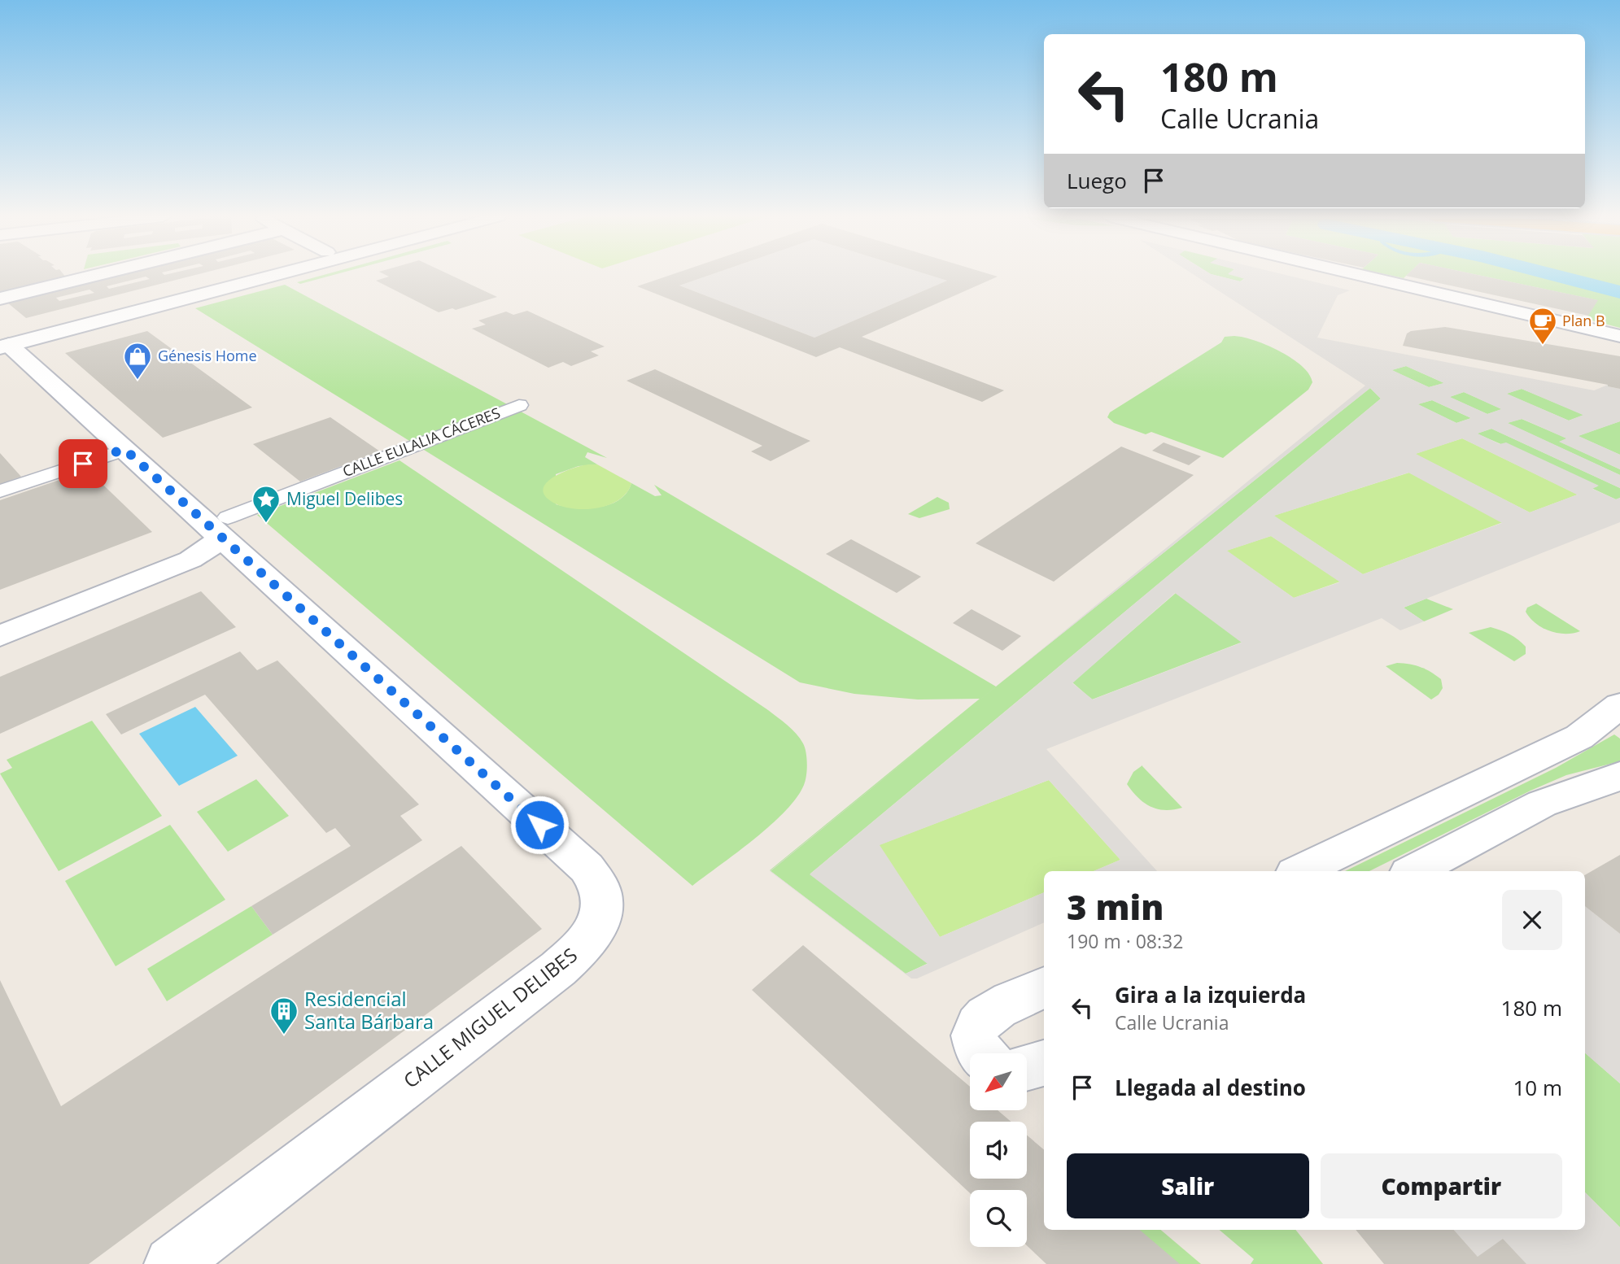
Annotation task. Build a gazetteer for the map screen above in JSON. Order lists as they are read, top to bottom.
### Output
{
  "streets": {
    "street": ["CALLE EULALIA CÁCERES", "CALLE MIGUEL DELIBES"]
  },
  "crossings": [
    ["CALLE EULALIA CÁCERES", "CALLE MIGUEL DELIBES"]
  ],
  "places": {
    "cafe": ["Plan B"],
    "shop": ["Génesis Home"],
    "place": ["Miguel Delibes"],
    "building": ["Residencial Santa Bárbara"]
  },
  "north": "bottom left",
  "page": {
    "turn": ["180 m", "Calle Ucrania"],
    "then": "Luego",
    "heading": ["3 min", "190 m · 08:32"],
    "list": [
      {
        "name": "Gira a la izquierda",
        "note": "Calle Ucrania",
        "value": "180 m"
      },
      {
        "name": "Llegada al destino",
        "value": "10 m"
      }
    ],
    "buttons": ["Salir", "Compartir"]
  }
}
